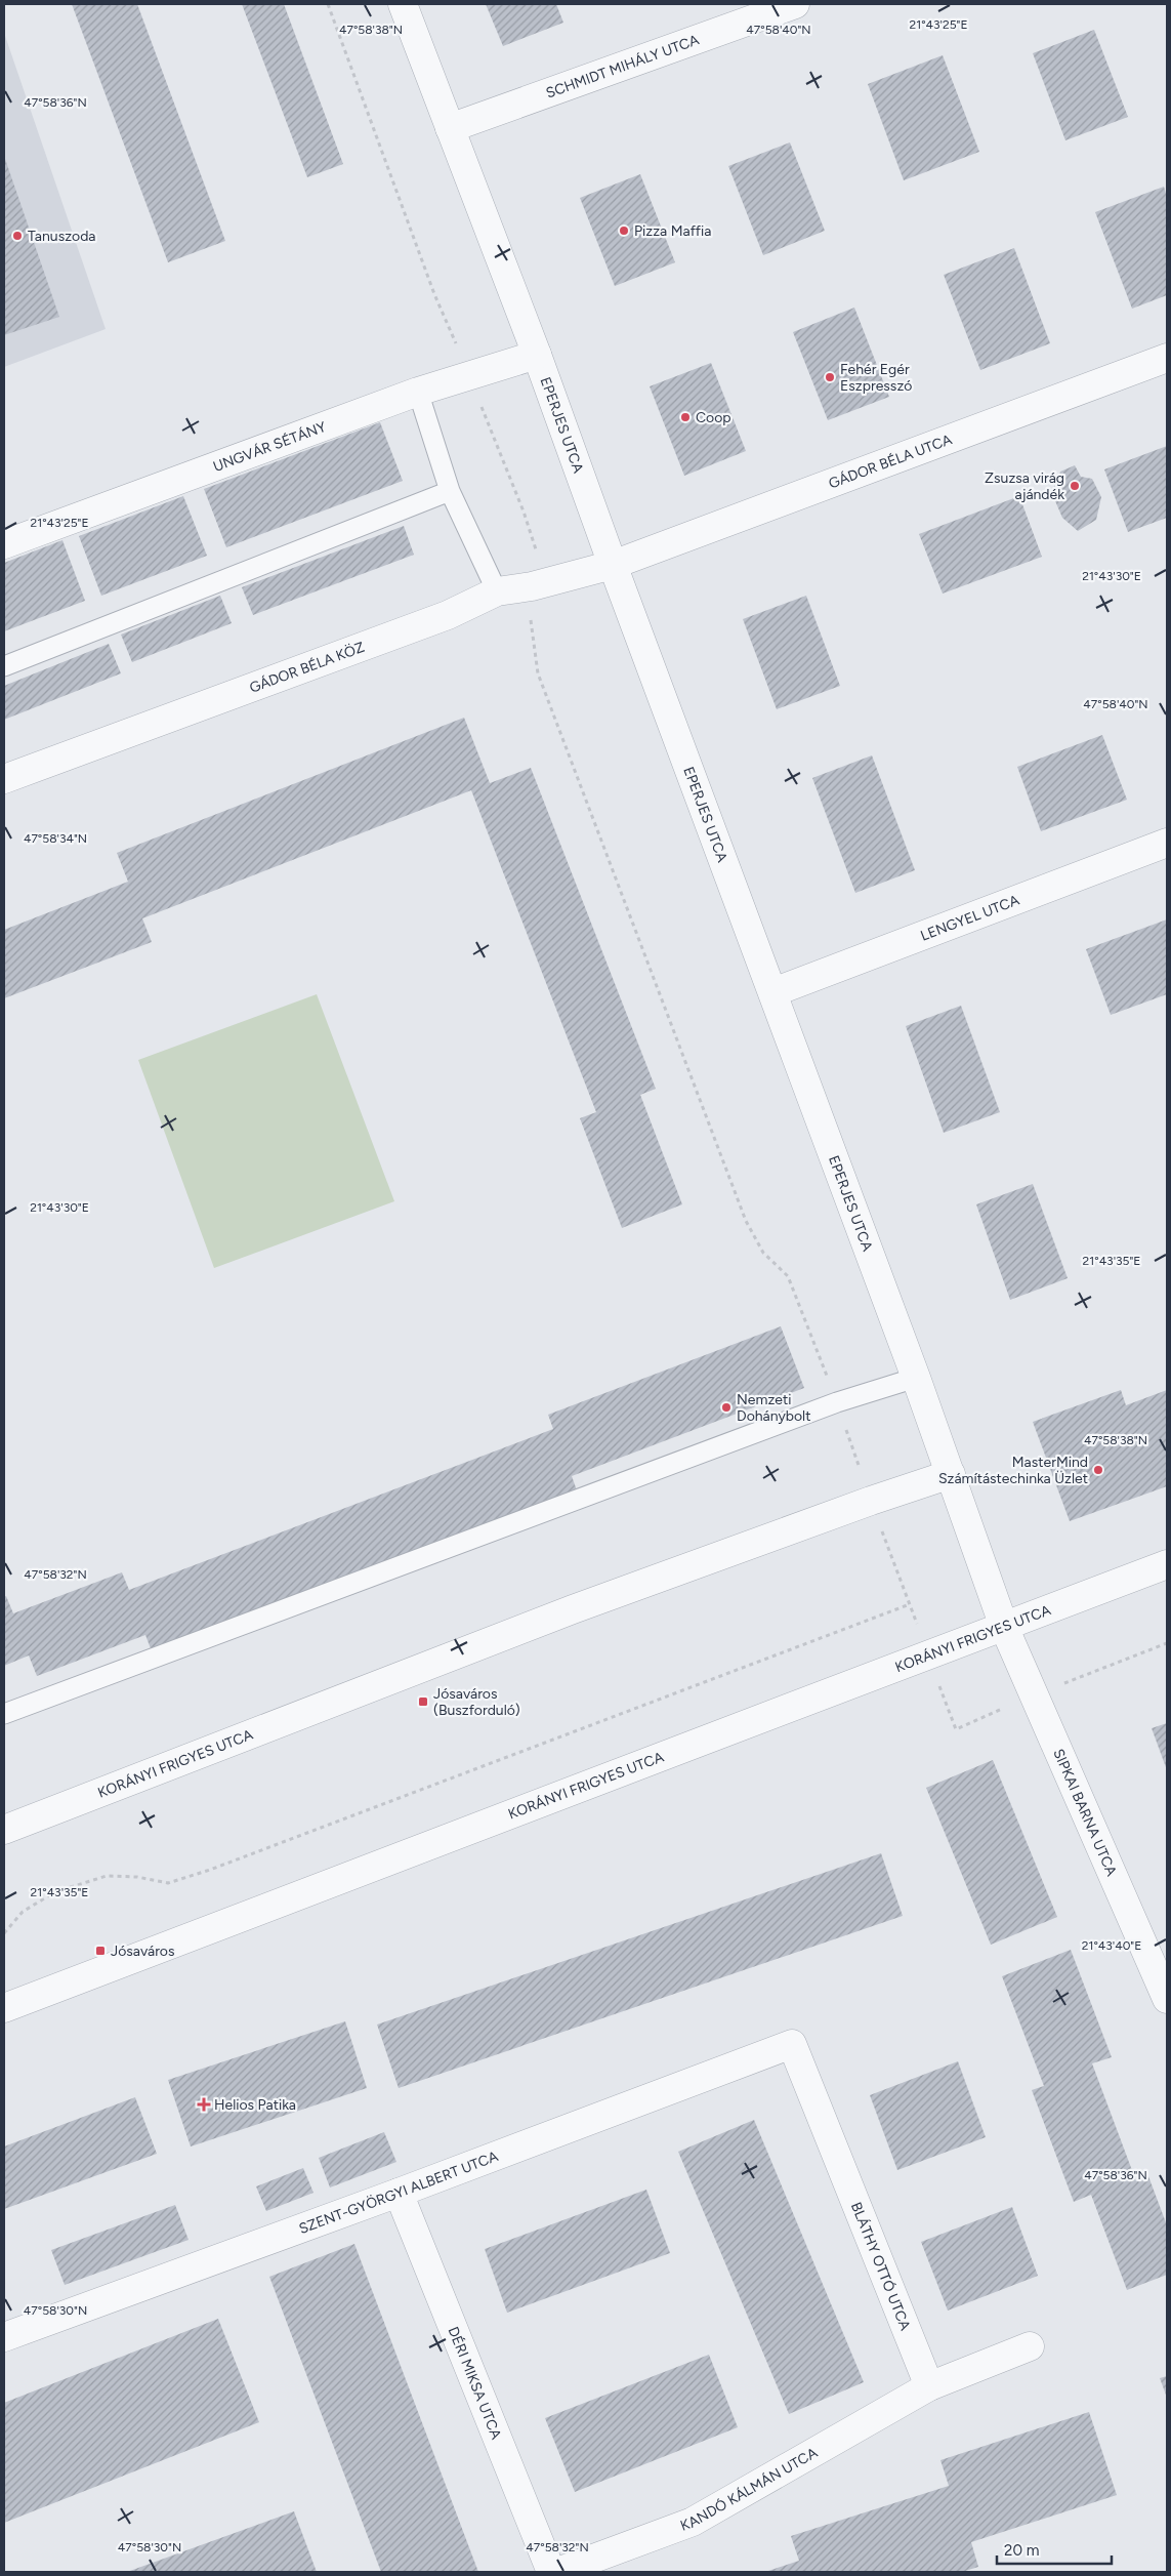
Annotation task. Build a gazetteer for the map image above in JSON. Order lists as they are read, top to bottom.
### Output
{
  "streets": {
    "street": [
      "SCHMIDT MIHÁLY UTCA",
      "EPERJES UTCA",
      "UNGVÁR SÉTÁNY",
      "GÁDOR BÉLA UTCA",
      "GÁDOR BÉLA KÖZ",
      "LENGYEL UTCA",
      "KORÁNYI FRIGYES UTCA",
      "SIPKAI BARNA UTCA",
      "SZENT-GYÖRGYI ALBERT UTCA",
      "BLÁTHY OTTÓ UTCA",
      "DÉRI MIKSA UTCA",
      "KANDÓ KÁLMÁN UTCA"
    ]
  },
  "crossings": [
    ["SCHMIDT MIHÁLY UTCA", "EPERJES UTCA"],
    ["EPERJES UTCA", "UNGVÁR SÉTÁNY"],
    ["EPERJES UTCA", "GÁDOR BÉLA UTCA"],
    ["EPERJES UTCA", "GÁDOR BÉLA KÖZ"],
    ["EPERJES UTCA", "LENGYEL UTCA"],
    ["EPERJES UTCA", "KORÁNYI FRIGYES UTCA"],
    ["EPERJES UTCA", "SIPKAI BARNA UTCA"],
    ["GÁDOR BÉLA UTCA", "GÁDOR BÉLA KÖZ"],
    ["KORÁNYI FRIGYES UTCA", "SIPKAI BARNA UTCA"],
    ["SZENT-GYÖRGYI ALBERT UTCA", "BLÁTHY OTTÓ UTCA"],
    ["SZENT-GYÖRGYI ALBERT UTCA", "DÉRI MIKSA UTCA"],
    ["BLÁTHY OTTÓ UTCA", "KANDÓ KÁLMÁN UTCA"]
  ],
  "places": {
    "other": [
      "Pizza Maffia",
      "Tanuszoda",
      "Fehér Egér Eszpresszó",
      "Coop",
      "Zsuzsa virág ajándék",
      "Nemzeti Dohánybolt",
      "MasterMind Számítástechinka Üzlet"
    ],
    "transit": ["Jósaváros (Buszforduló)", "Jósaváros"],
    "health": ["Helios Patika"]
  },
  "scale_bar": "20 m",
  "coordinates": [
    "21°43'25\"E",
    "47°58'38\"N",
    "47°58'40\"N",
    "47°58'36\"N",
    "21°43'30\"E",
    "47°58'34\"N",
    "21°43'35\"E",
    "47°58'32\"N",
    "21°43'40\"E",
    "47°58'30\"N"
  ]
}
